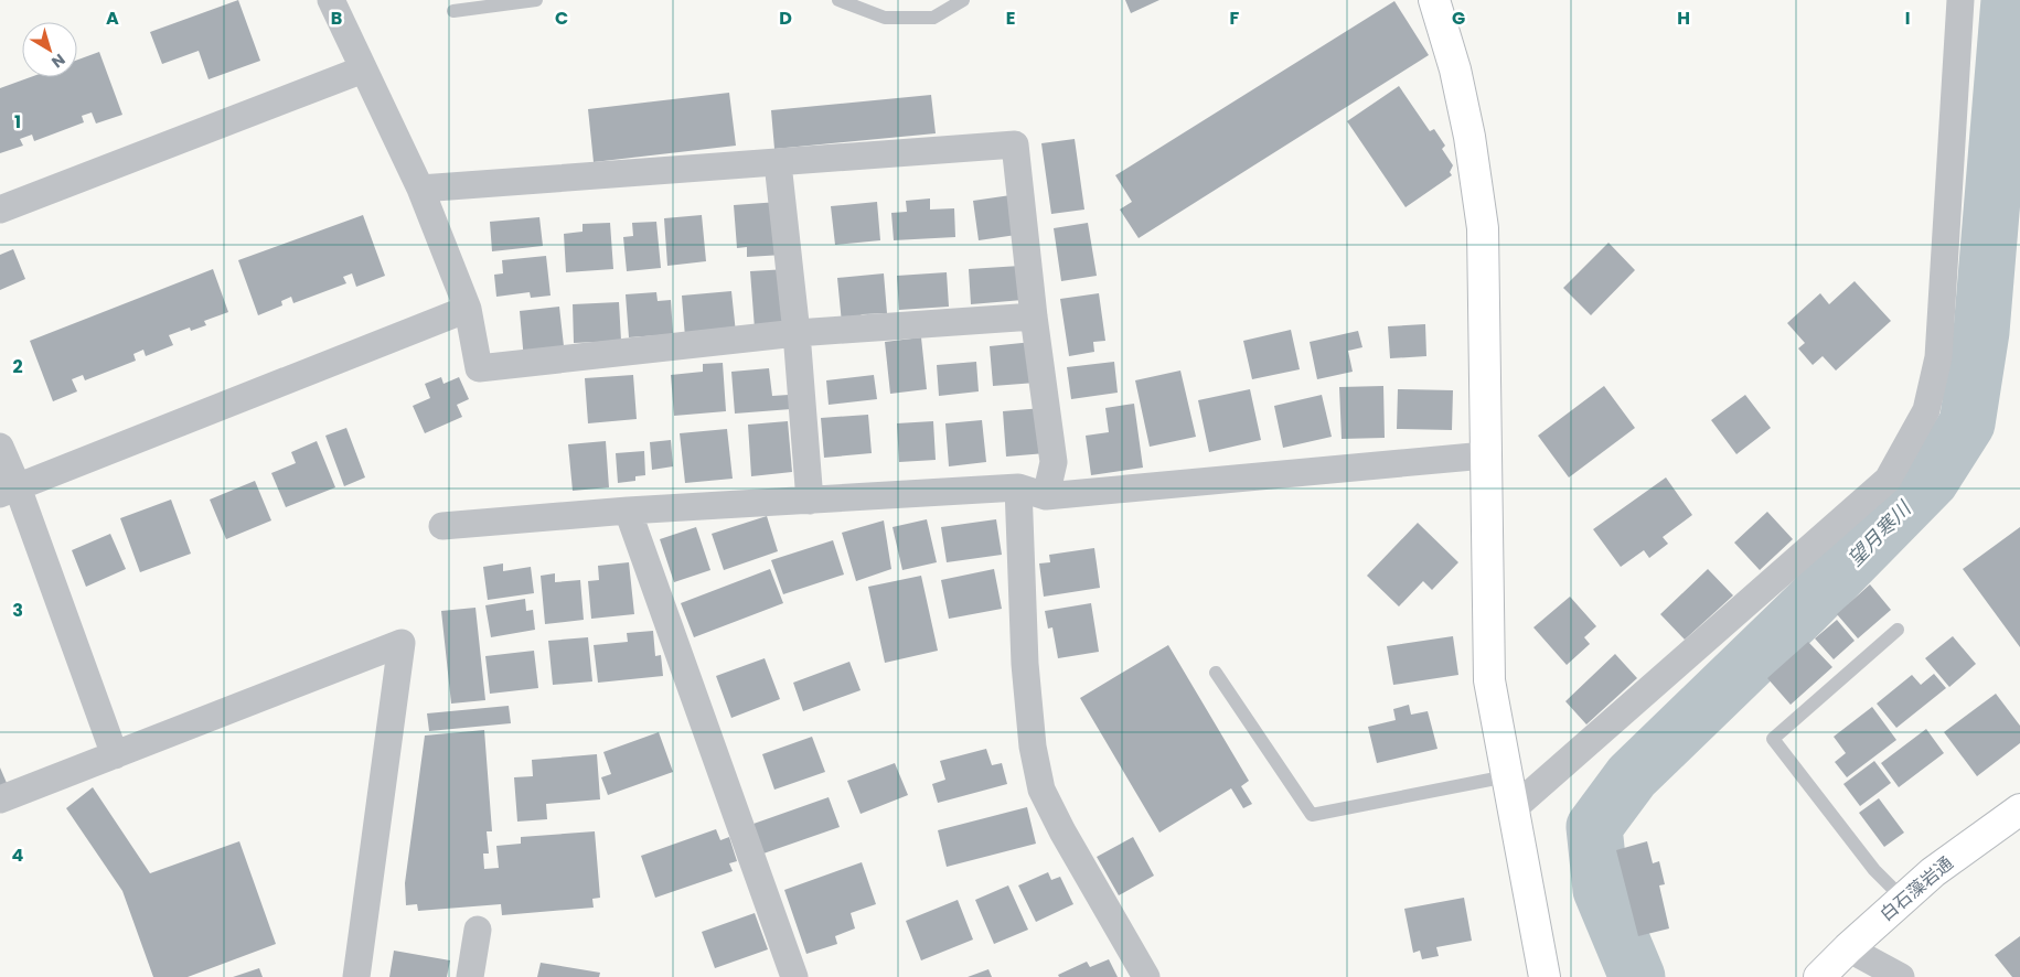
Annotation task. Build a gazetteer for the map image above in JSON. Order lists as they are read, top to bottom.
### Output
{
  "streets": {
    "street": ["白石藻岩通"]
  },
  "water": ["望月寒川"],
  "north": "bottom right",
  "grid": {
    "columns": [
      "A",
      "B",
      "C",
      "D",
      "E",
      "F",
      "G",
      "H",
      "I"
    ],
    "rows": [
      "1",
      "2",
      "3",
      "4"
    ]
  }
}
